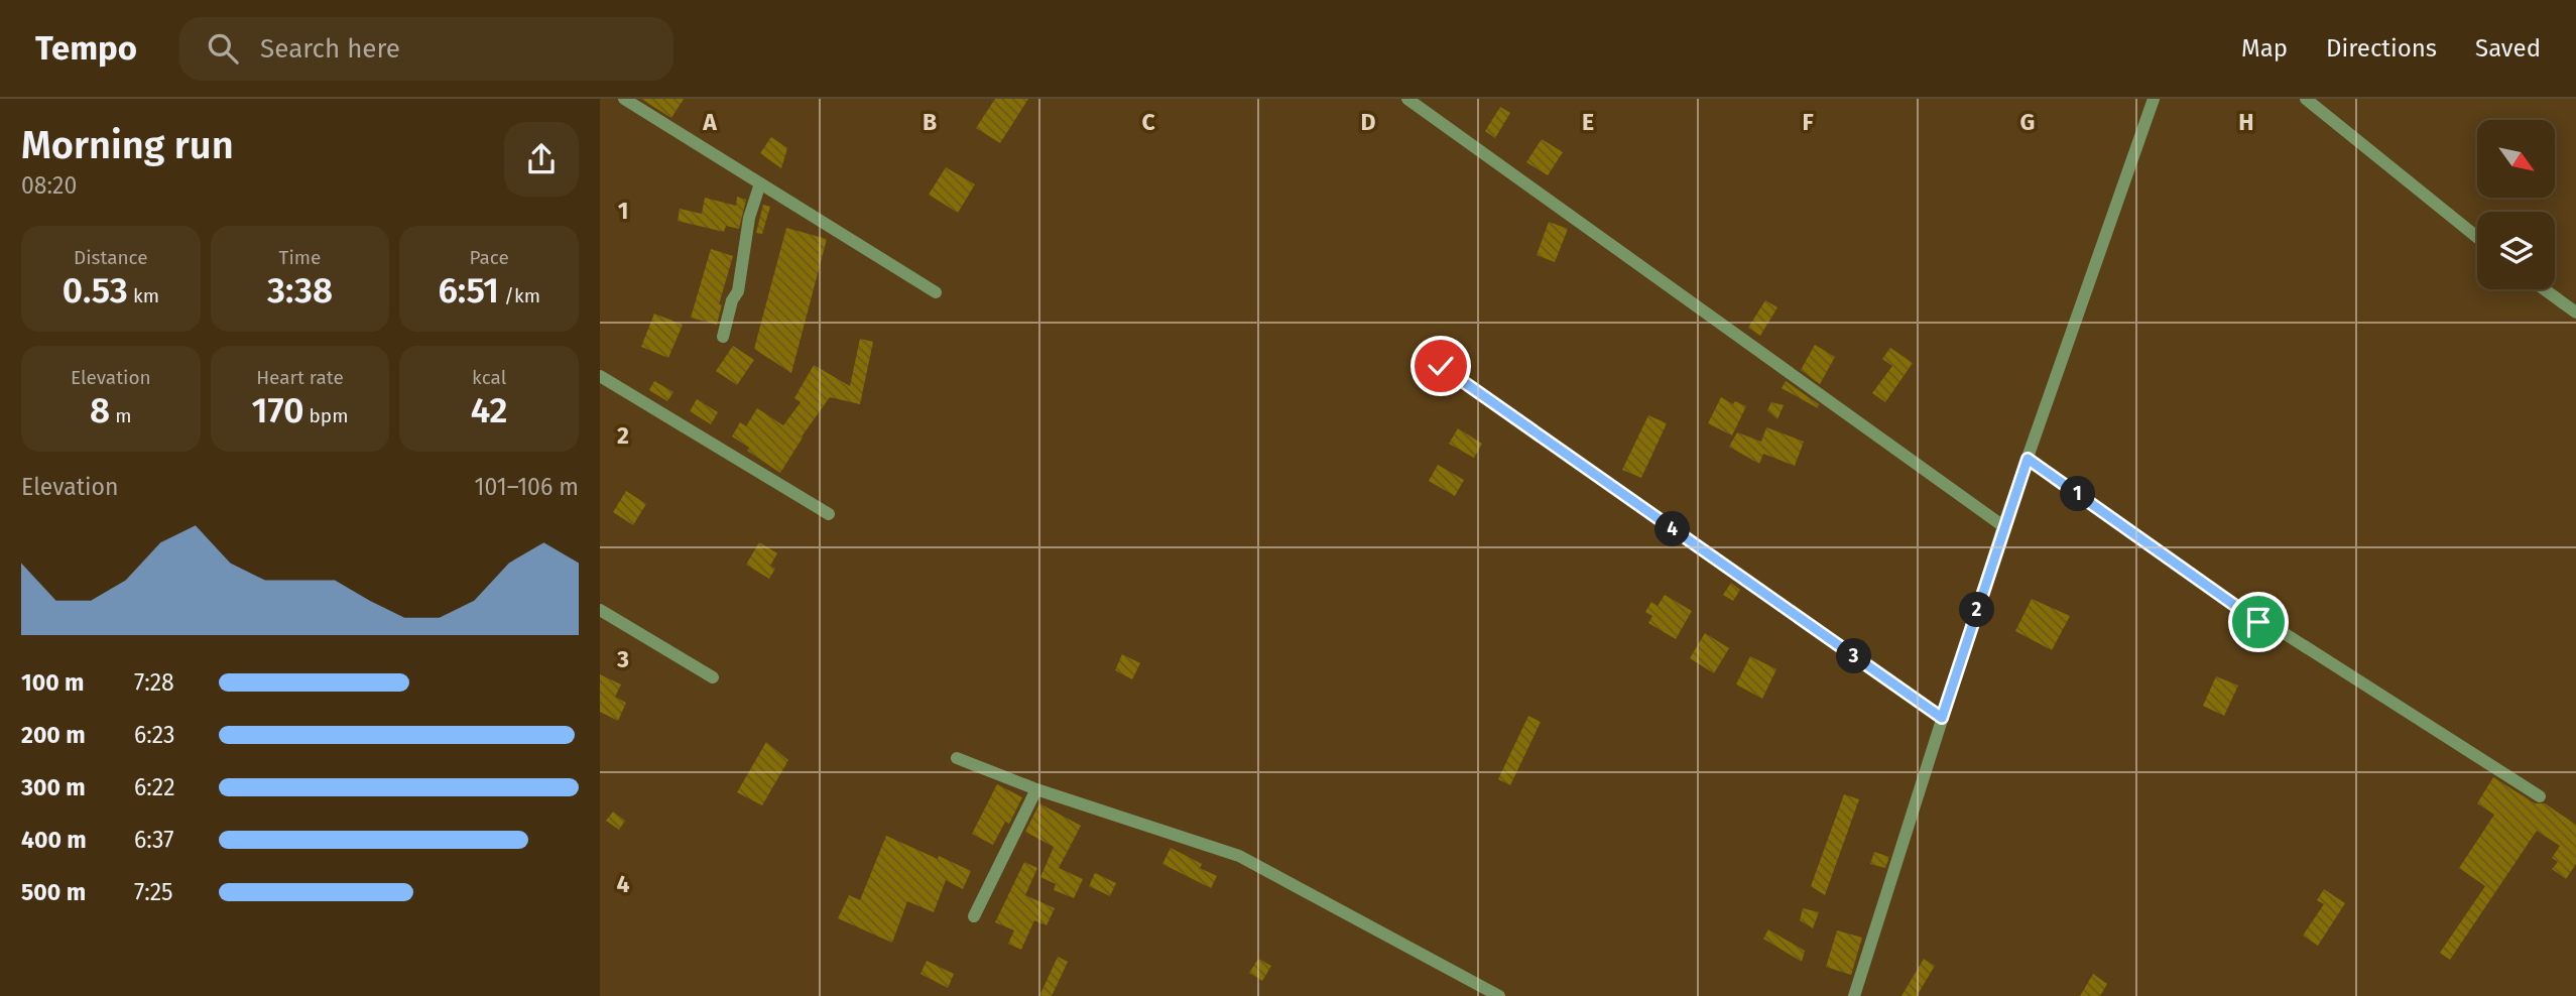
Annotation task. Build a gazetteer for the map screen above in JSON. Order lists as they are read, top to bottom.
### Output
{
  "north": "bottom right",
  "page": {
    "header": "Tempo",
    "search": "Search here",
    "nav": ["Map", "Directions", "Saved"],
    "heading": ["Morning run", "08:20"],
    "stats": [
      ["Distance", "0.53 km"],
      ["Time", "3:38"],
      ["Pace", "6:51 /km"],
      ["Elevation", "8 m"],
      ["Heart rate", "170 bpm"],
      ["kcal", "42"]
    ],
    "chart": ["Elevation", "101–106 m"],
    "pins": [
      "1",
      "4",
      "2",
      "3"
    ],
    "list": [
      {
        "name": "100 m",
        "note": "7:28"
      },
      {
        "name": "200 m",
        "note": "6:23"
      },
      {
        "name": "300 m",
        "note": "6:22"
      },
      {
        "name": "400 m",
        "note": "6:37"
      },
      {
        "name": "500 m",
        "note": "7:25"
      }
    ]
  },
  "grid": {
    "columns": [
      "A",
      "B",
      "C",
      "D",
      "E",
      "F",
      "G",
      "H"
    ],
    "rows": [
      "1",
      "2",
      "3",
      "4"
    ]
  }
}
